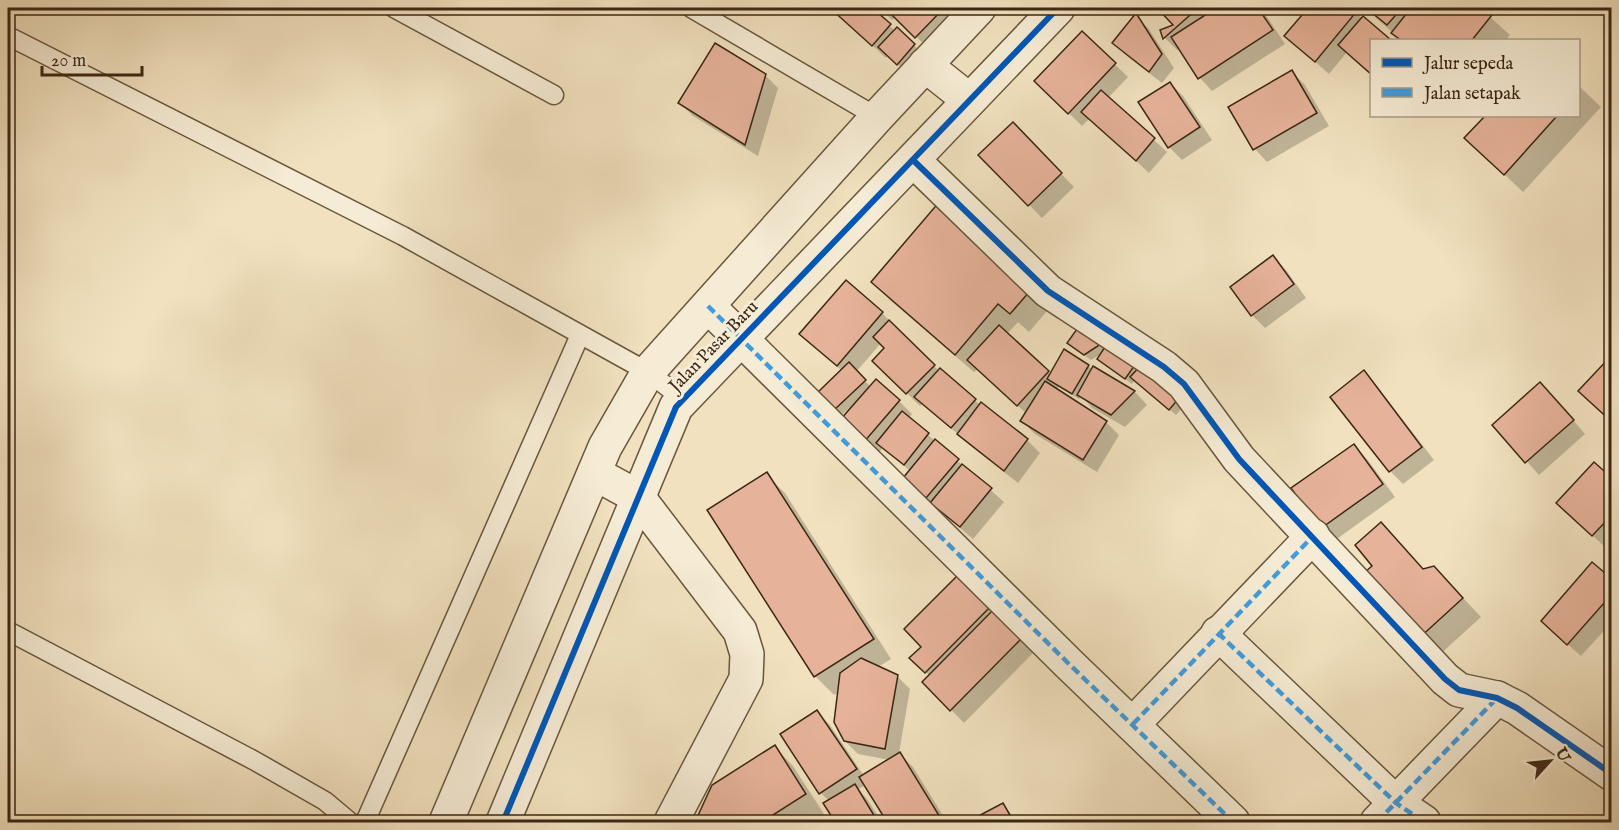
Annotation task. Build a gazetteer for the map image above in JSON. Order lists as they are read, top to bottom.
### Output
{
  "streets": {
    "street": ["Jalan Pasar Baru"]
  },
  "legend": ["Jalur sepeda", "Jalan setapak"],
  "scale_bar": "20 m",
  "north": "top right"
}
